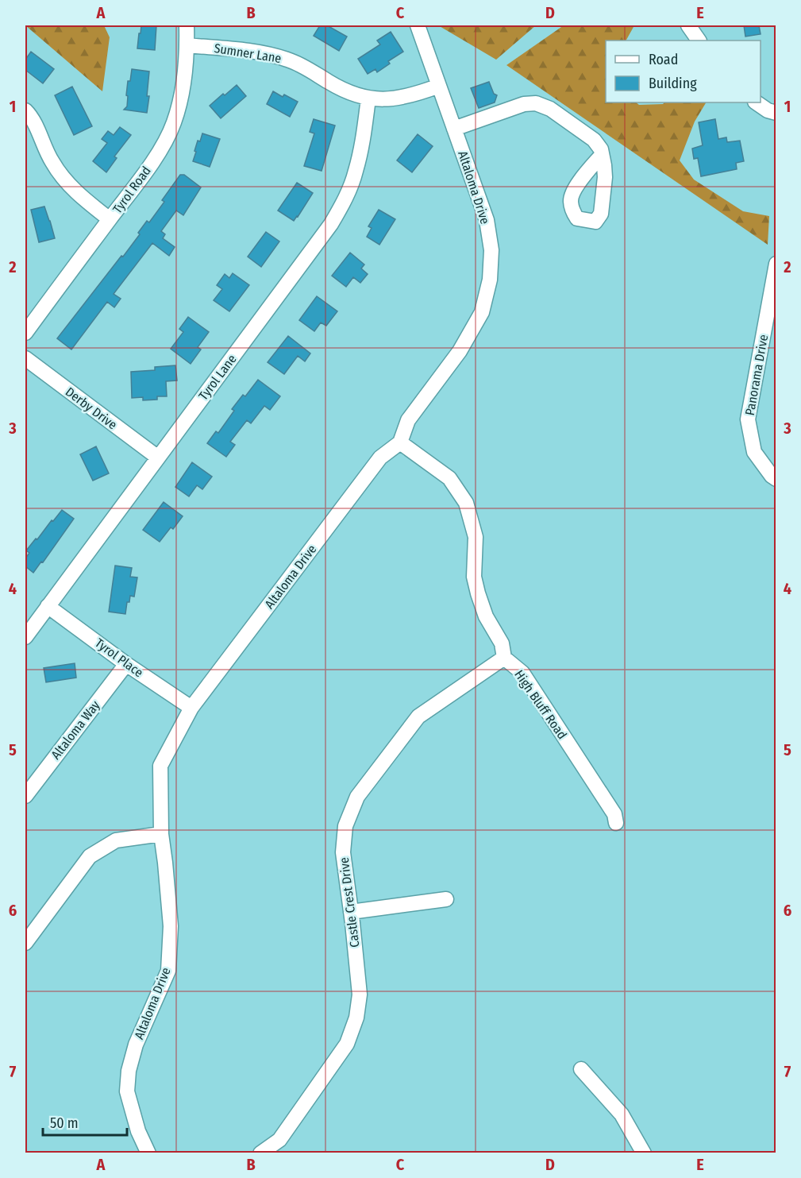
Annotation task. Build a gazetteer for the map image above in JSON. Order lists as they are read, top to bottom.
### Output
{
  "streets": {
    "street": [
      "Sumner Lane",
      "Altaloma Drive",
      "Tyrol Road",
      "Panorama Drive",
      "Tyrol Lane",
      "Derby Drive",
      "Tyrol Place",
      "High Bluff Road",
      "Altaloma Way",
      "Castle Crest Drive"
    ]
  },
  "crossings": [
    ["Sumner Lane", "Altaloma Drive"],
    ["Sumner Lane", "Tyrol Road"],
    ["Sumner Lane", "Tyrol Lane"],
    ["Altaloma Drive", "Tyrol Place"],
    ["Altaloma Drive", "High Bluff Road"],
    ["Tyrol Lane", "Derby Drive"],
    ["Tyrol Lane", "Tyrol Place"],
    ["Tyrol Place", "Altaloma Way"],
    ["High Bluff Road", "Castle Crest Drive"]
  ],
  "legend": ["Road", "Building"],
  "scale_bar": "50 m",
  "grid": {
    "columns": [
      "A",
      "B",
      "C",
      "D",
      "E"
    ],
    "rows": [
      "1",
      "2",
      "3",
      "4",
      "5",
      "6",
      "7"
    ]
  }
}
